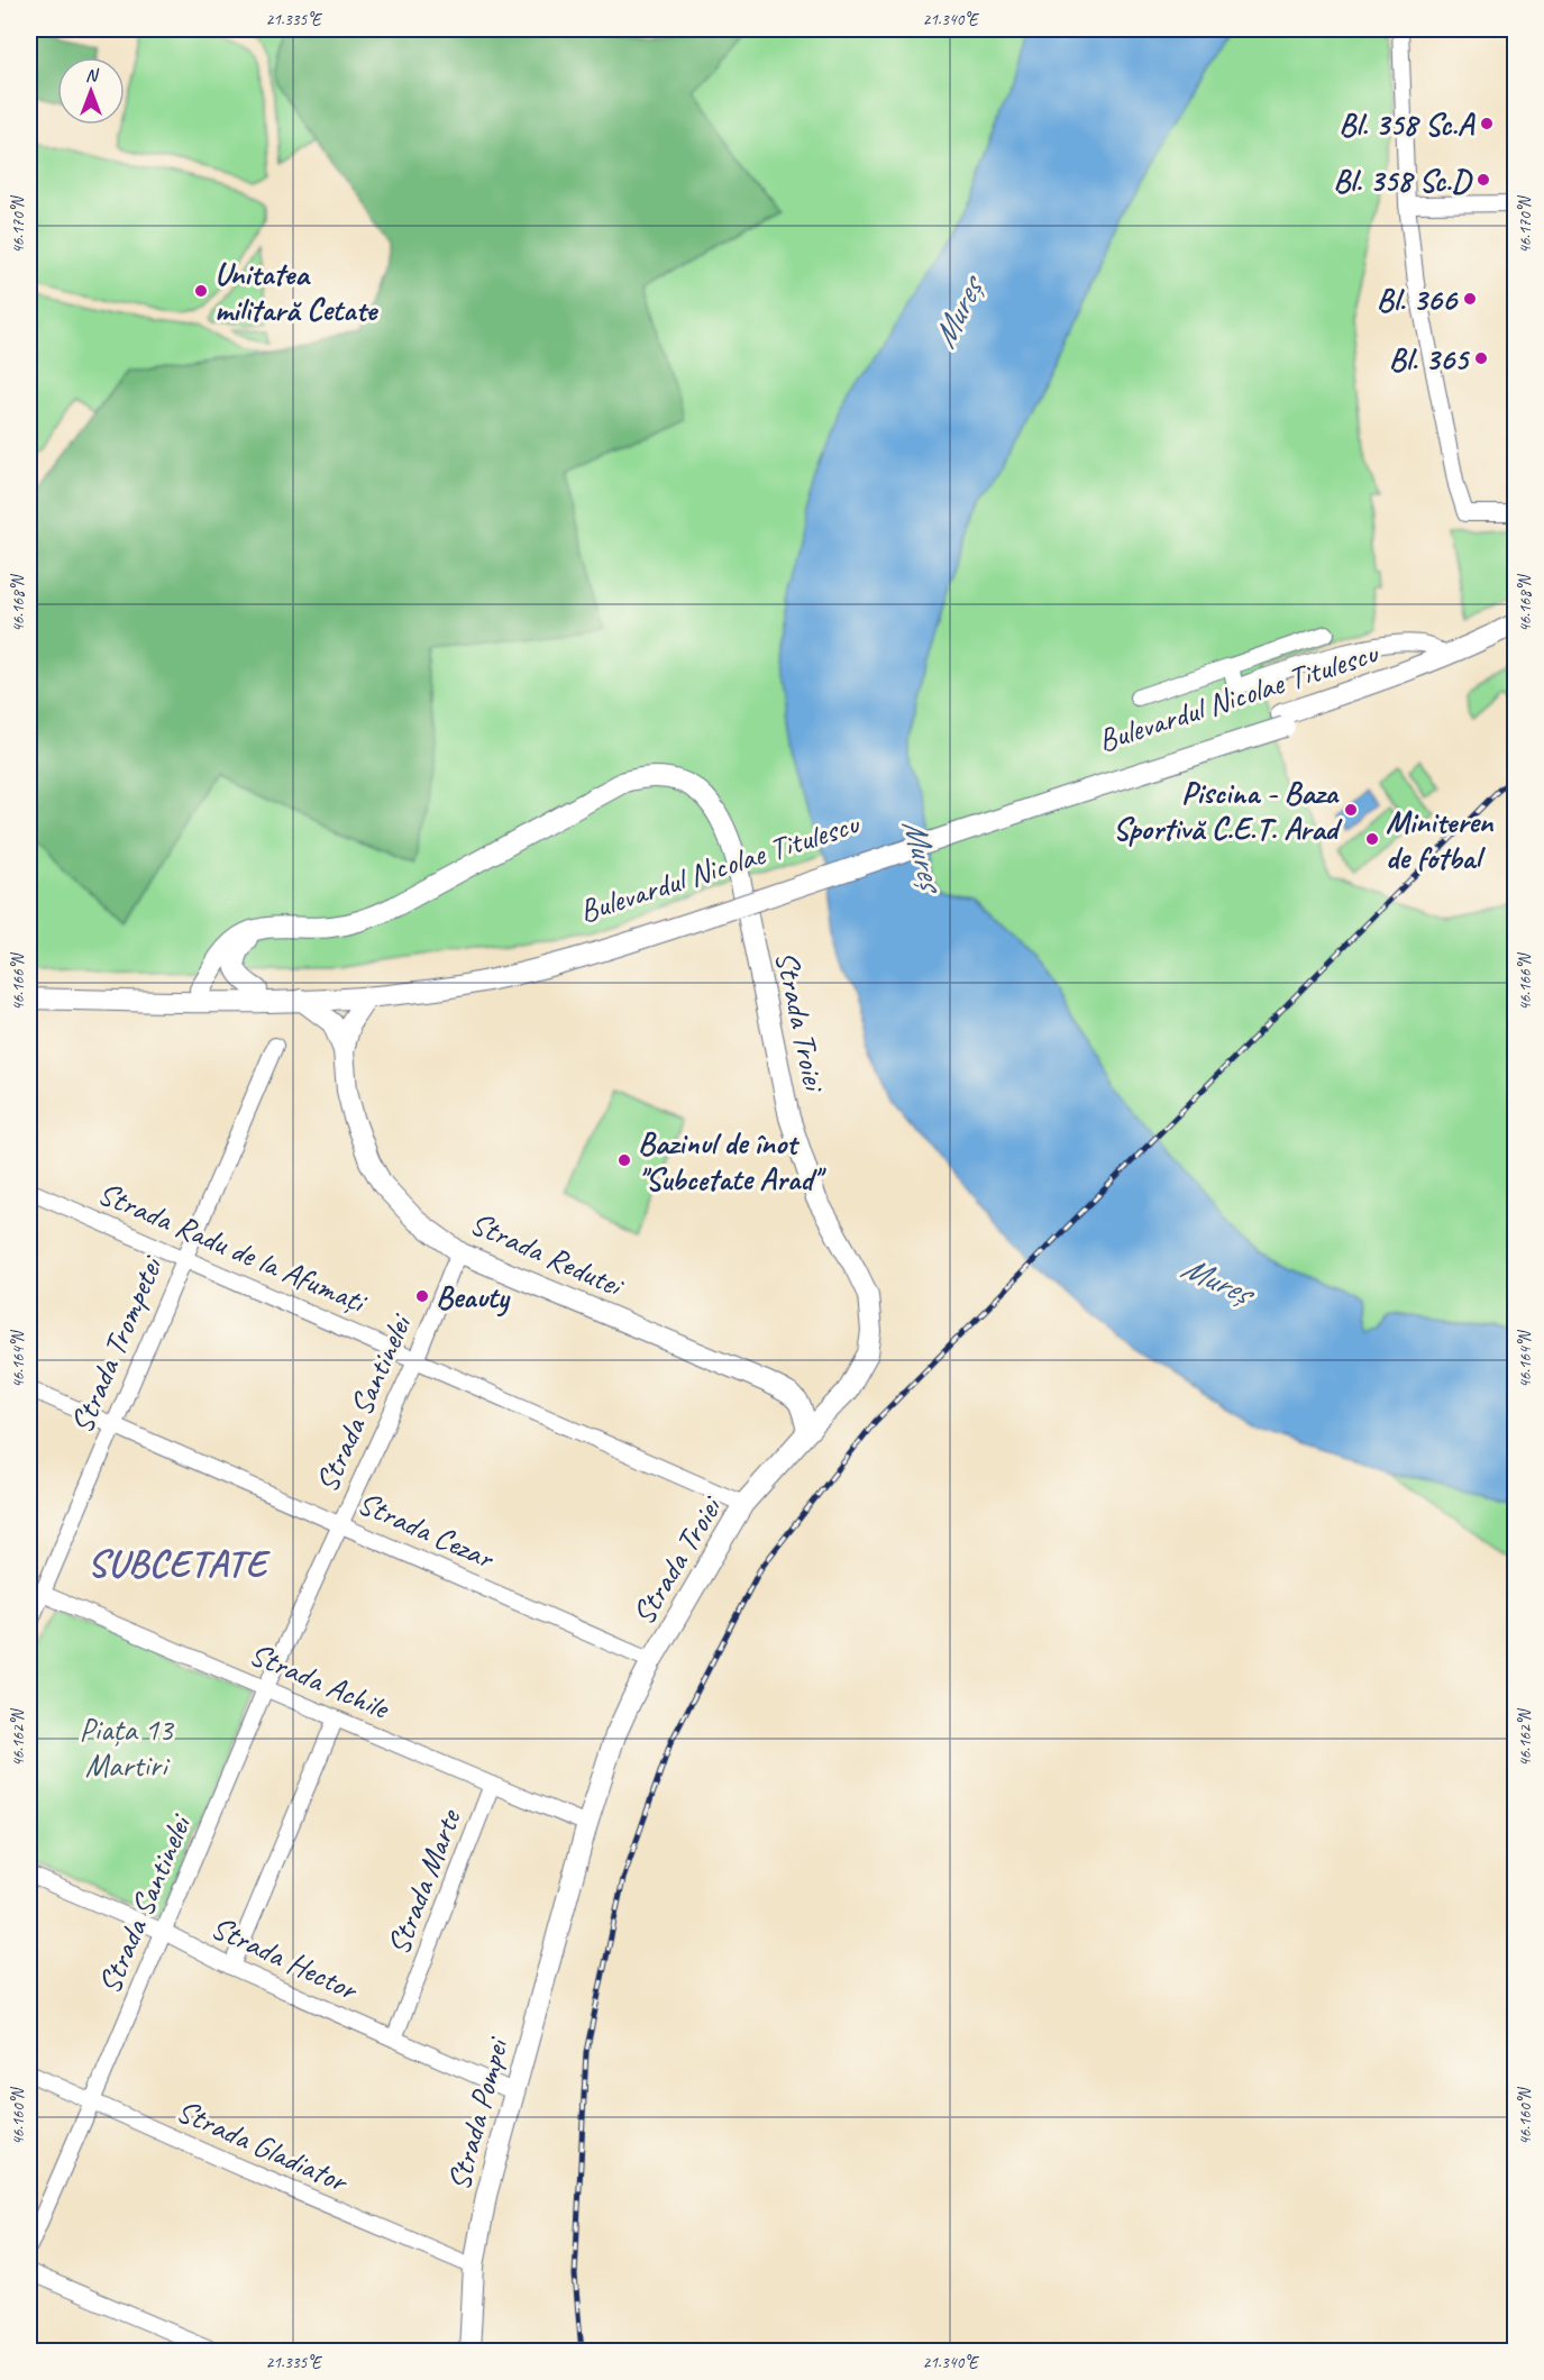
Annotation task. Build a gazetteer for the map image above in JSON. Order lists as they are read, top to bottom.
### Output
{
  "streets": {
    "main road": [
      "Bulevardul Nicolae Titulescu",
      "Strada Troiei",
      "Strada Redutei",
      "Strada Pompei"
    ],
    "street": [
      "Strada Radu de la Afumați",
      "Strada Trompetei",
      "Strada Santinelei",
      "Strada Cezar",
      "Strada Achile",
      "Strada Marte",
      "Strada Hector",
      "Strada Gladiator"
    ]
  },
  "crossings": [
    ["Strada Troiei", "Strada Radu de la Afumați"],
    ["Strada Troiei", "Strada Redutei"],
    ["Strada Troiei", "Strada Cezar"],
    ["Strada Troiei", "Strada Achile"],
    ["Strada Troiei", "Strada Pompei"],
    ["Strada Radu de la Afumați", "Strada Trompetei"],
    ["Strada Radu de la Afumați", "Strada Santinelei"],
    ["Strada Redutei", "Strada Santinelei"],
    ["Strada Trompetei", "Strada Cezar"],
    ["Strada Trompetei", "Strada Achile"],
    ["Strada Santinelei", "Strada Cezar"],
    ["Strada Santinelei", "Strada Achile"],
    ["Strada Santinelei", "Strada Hector"],
    ["Strada Santinelei", "Strada Gladiator"],
    ["Strada Achile", "Strada Marte"],
    ["Strada Marte", "Strada Hector"],
    ["Strada Hector", "Strada Pompei"],
    ["Strada Pompei", "Strada Gladiator"]
  ],
  "districts": ["SUBCETATE"],
  "water": ["Mureș"],
  "parks": ["Piața 13 Martiri"],
  "places": [
    "Bl. 358 Sc.A",
    "Bl. 358 Sc.D",
    "Unitatea militară Cetate",
    "Bl. 366",
    "Bl. 365",
    "Piscina - Baza Sportivă C.E.T. Arad",
    "Miniteren de fotbal",
    "Bazinul de înot \"Subcetate Arad\"",
    "Beauty"
  ],
  "north": "top",
  "coordinates": [
    "21.335°E",
    "21.340°E",
    "46.170°N",
    "46.168°N",
    "46.166°N",
    "46.164°N",
    "46.162°N",
    "46.160°N"
  ]
}
